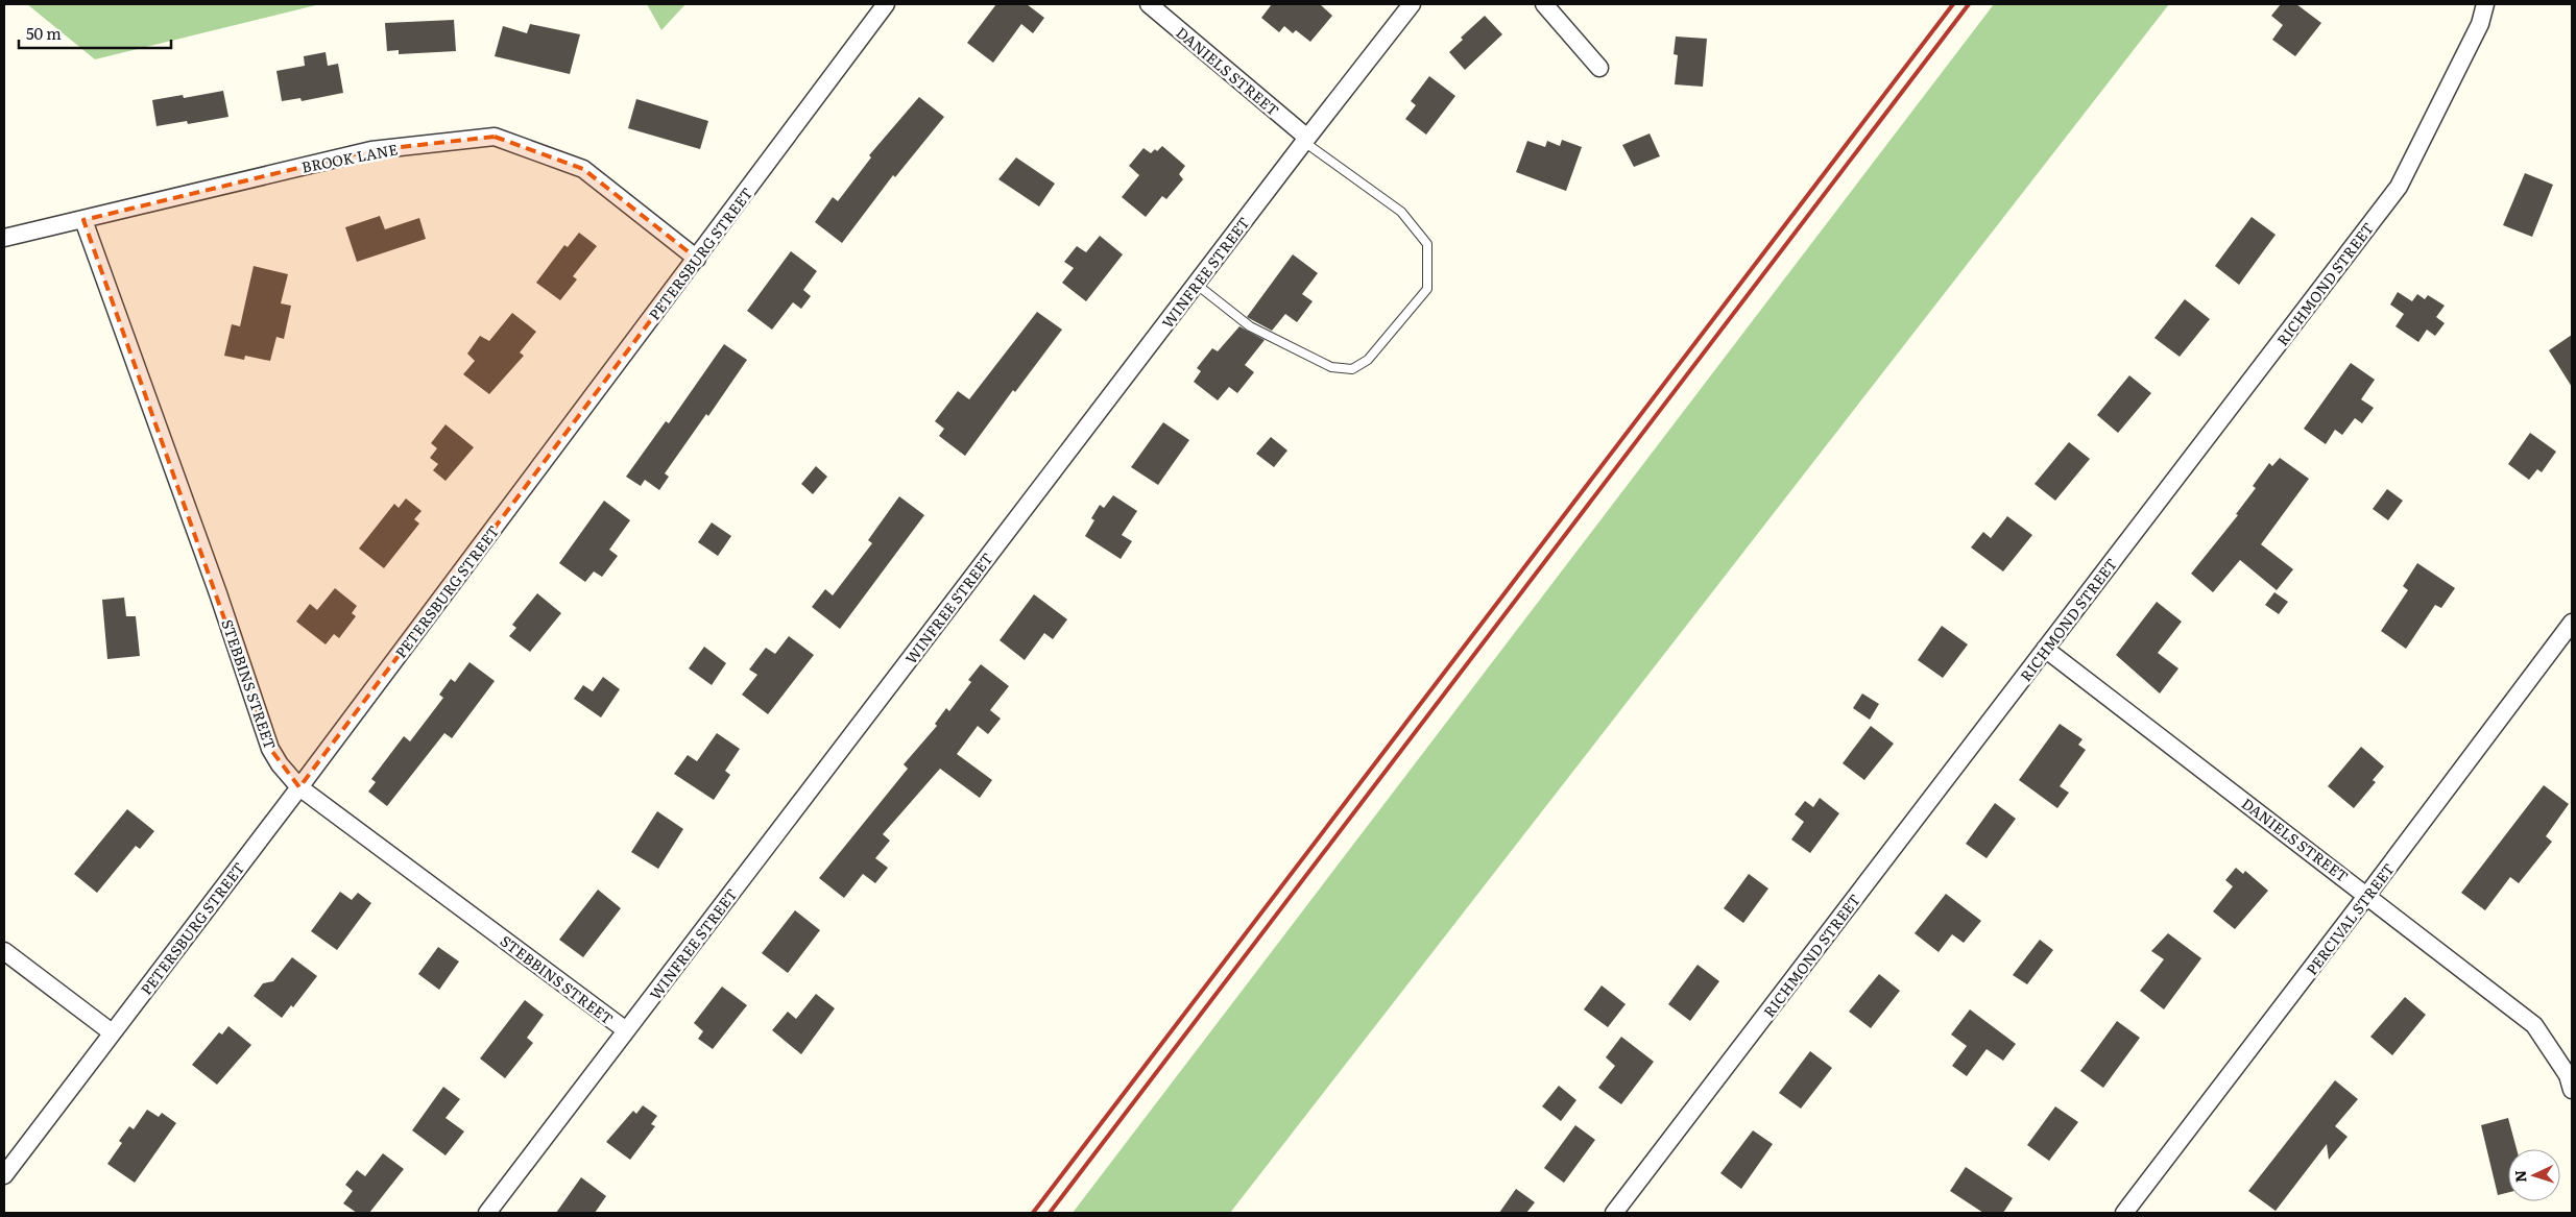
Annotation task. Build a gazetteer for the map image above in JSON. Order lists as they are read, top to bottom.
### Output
{
  "streets": {
    "street": [
      "DANIELS STREET",
      "BROOK LANE",
      "PETERSBURG STREET",
      "WINFREE STREET",
      "RICHMOND STREET",
      "STEBBINS STREET",
      "PERCIVAL STREET"
    ]
  },
  "crossings": [
    ["DANIELS STREET", "WINFREE STREET"],
    ["DANIELS STREET", "RICHMOND STREET"],
    ["DANIELS STREET", "PERCIVAL STREET"],
    ["BROOK LANE", "PETERSBURG STREET"],
    ["BROOK LANE", "STEBBINS STREET"],
    ["PETERSBURG STREET", "STEBBINS STREET"],
    ["WINFREE STREET", "STEBBINS STREET"]
  ],
  "scale_bar": "50 m",
  "north": "left"
}
